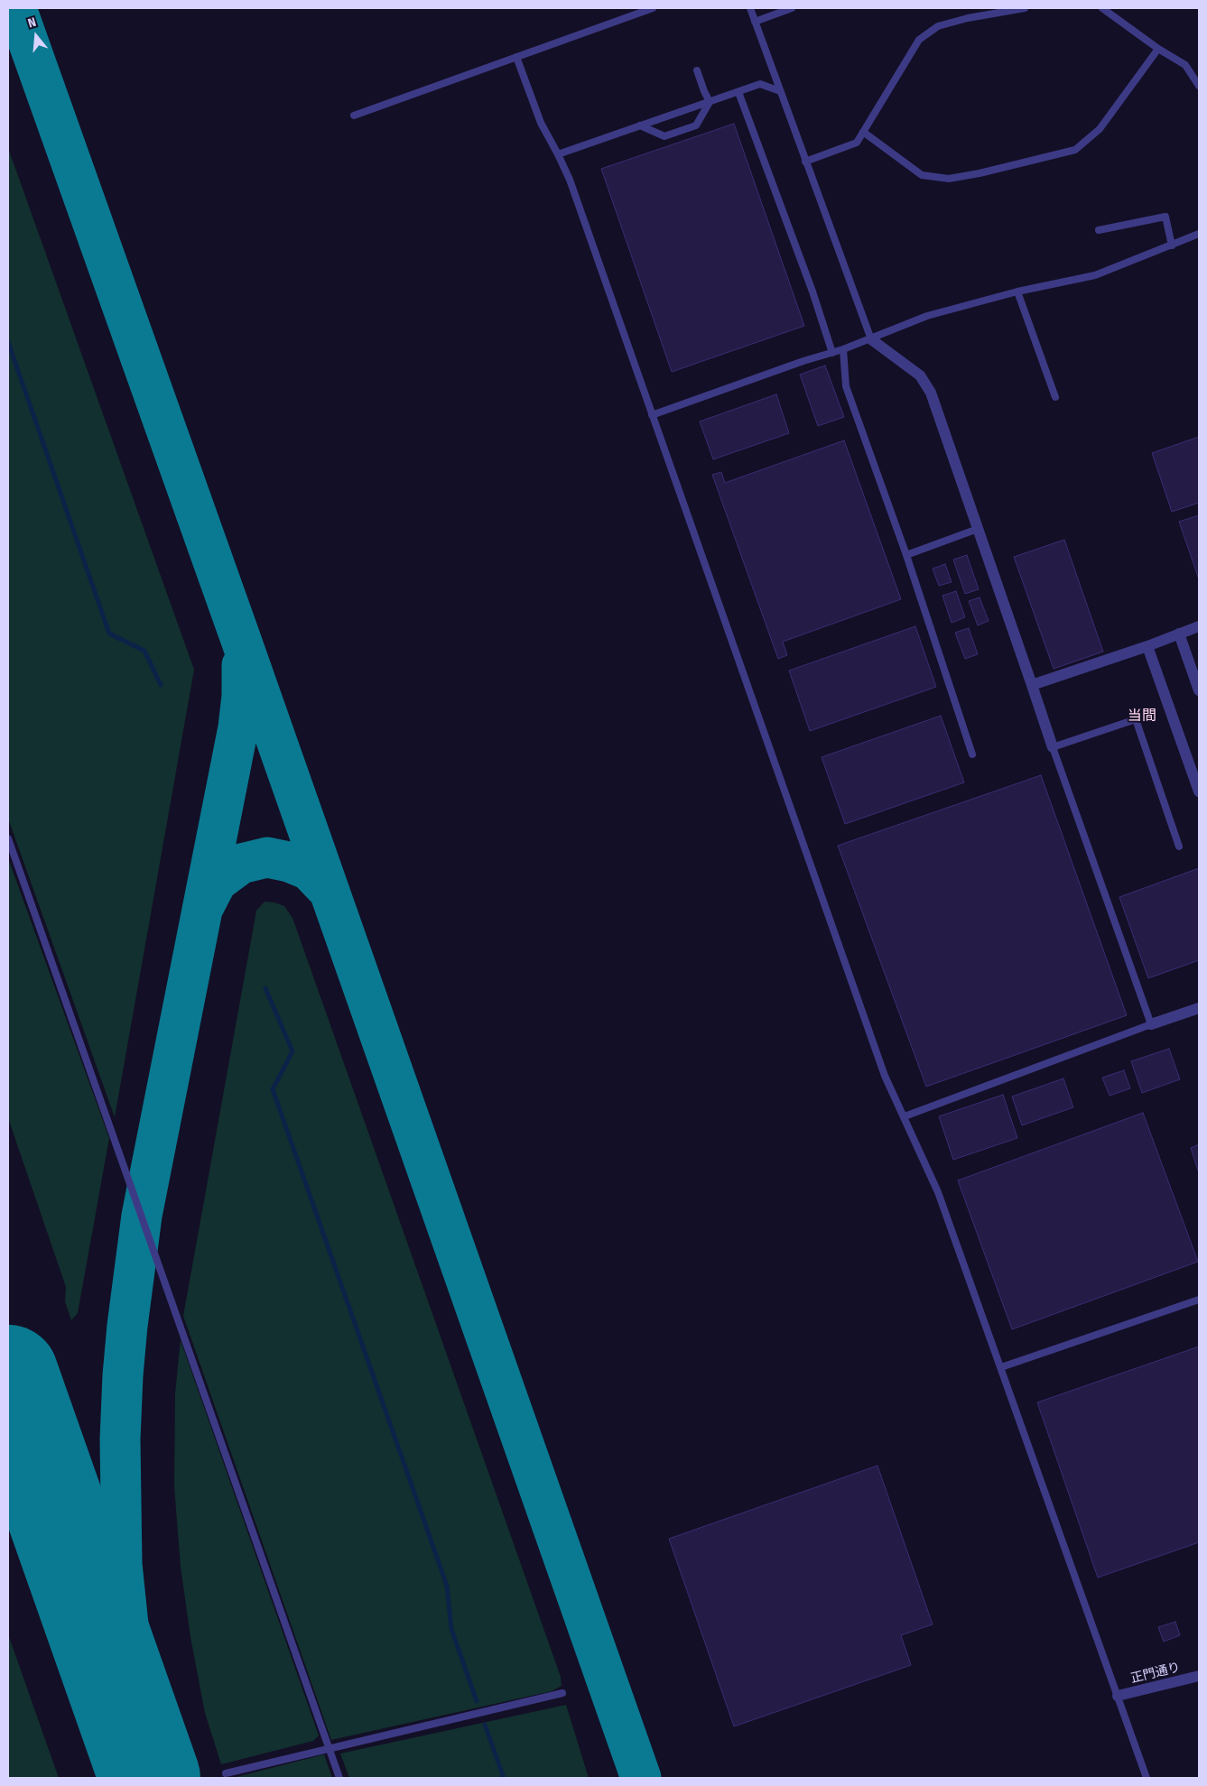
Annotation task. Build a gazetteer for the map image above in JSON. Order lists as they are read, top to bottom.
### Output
{
  "streets": {
    "street": ["正門通り"]
  },
  "districts": ["当間"],
  "north": "top"
}
